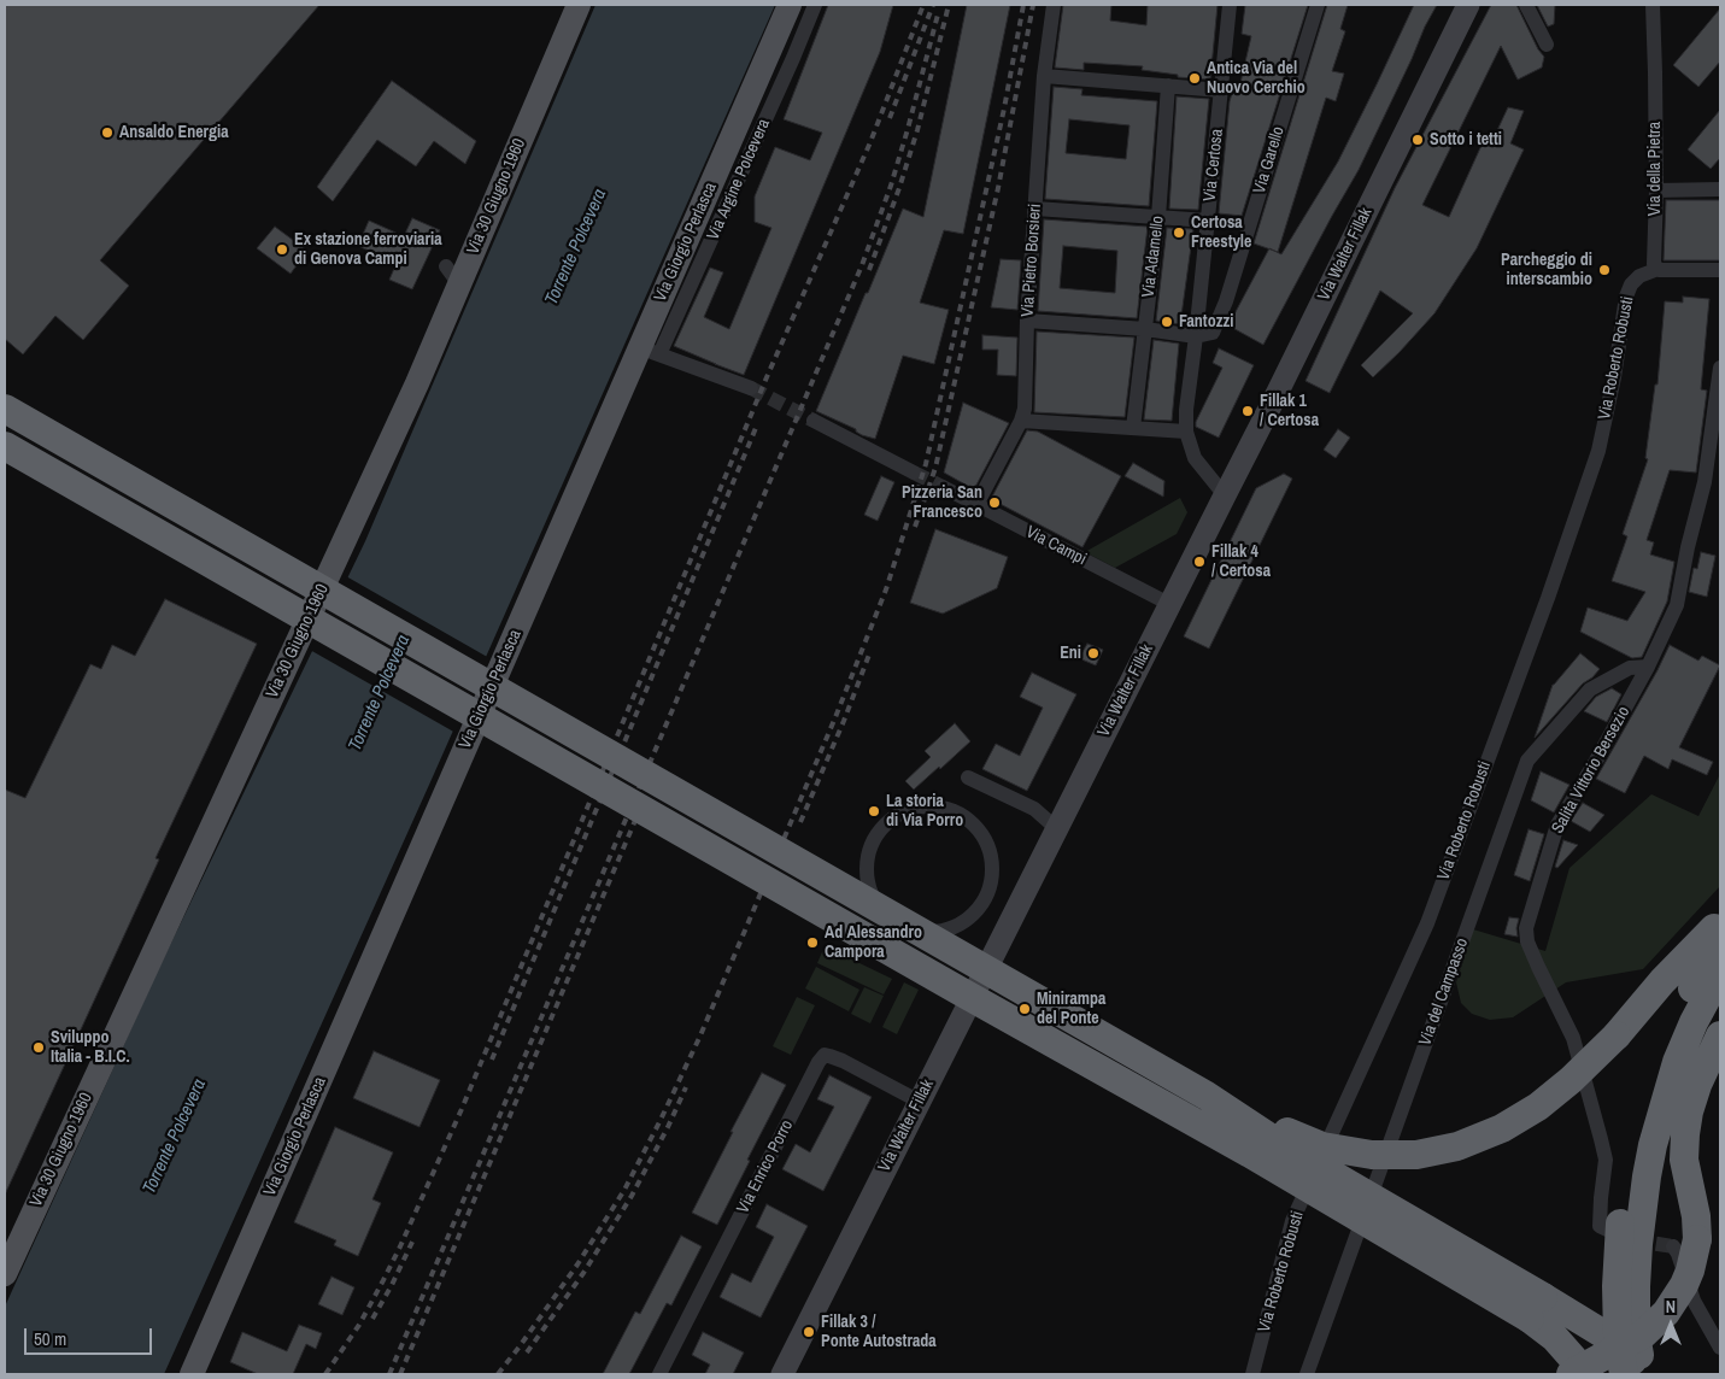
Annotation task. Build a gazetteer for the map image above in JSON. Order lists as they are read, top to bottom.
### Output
{
  "streets": {
    "main road": ["Via 30 Giugno 1960", "Via Giorgio Perlasca", "Via Walter Fillak"],
    "street": [
      "Via Garello",
      "Via Certosa",
      "Via della Pietra",
      "Via Argine Polcevera",
      "Via Adamello",
      "Via Pietro Borsieri",
      "Via Roberto Robusti",
      "Via Campi",
      "Salita Vittorio Bersezio",
      "Via del Campasso",
      "Via Enrico Porro"
    ]
  },
  "crossings": [
    ["Via Garello", "Via Certosa"],
    ["Via Certosa", "Via Walter Fillak"],
    ["Via della Pietra", "Via Roberto Robusti"],
    ["Via Argine Polcevera", "Via Giorgio Perlasca"],
    ["Via Walter Fillak", "Via Campi"],
    ["Via Walter Fillak", "Via Enrico Porro"],
    ["Via Pietro Borsieri", "Via Campi"],
    ["Salita Vittorio Bersezio", "Via del Campasso"]
  ],
  "water": ["Torrente Polcevera"],
  "places": [
    "Antica Via del Nuovo Cerchio",
    "Ansaldo Energia",
    "Sotto i tetti",
    "Certosa Freestyle",
    "Ex stazione ferroviaria di Genova Campi",
    "Parcheggio di interscambio",
    "Fantozzi",
    "Fillak 1 / Certosa",
    "Pizzeria San Francesco",
    "Fillak 4 / Certosa",
    "Eni",
    "La storia di Via Porro",
    "Ad Alessandro Campora",
    "Minirampa del Ponte",
    "Sviluppo Italia - B.I.C.",
    "Fillak 3 / Ponte Autostrada"
  ],
  "scale_bar": "50 m",
  "north": "top"
}
